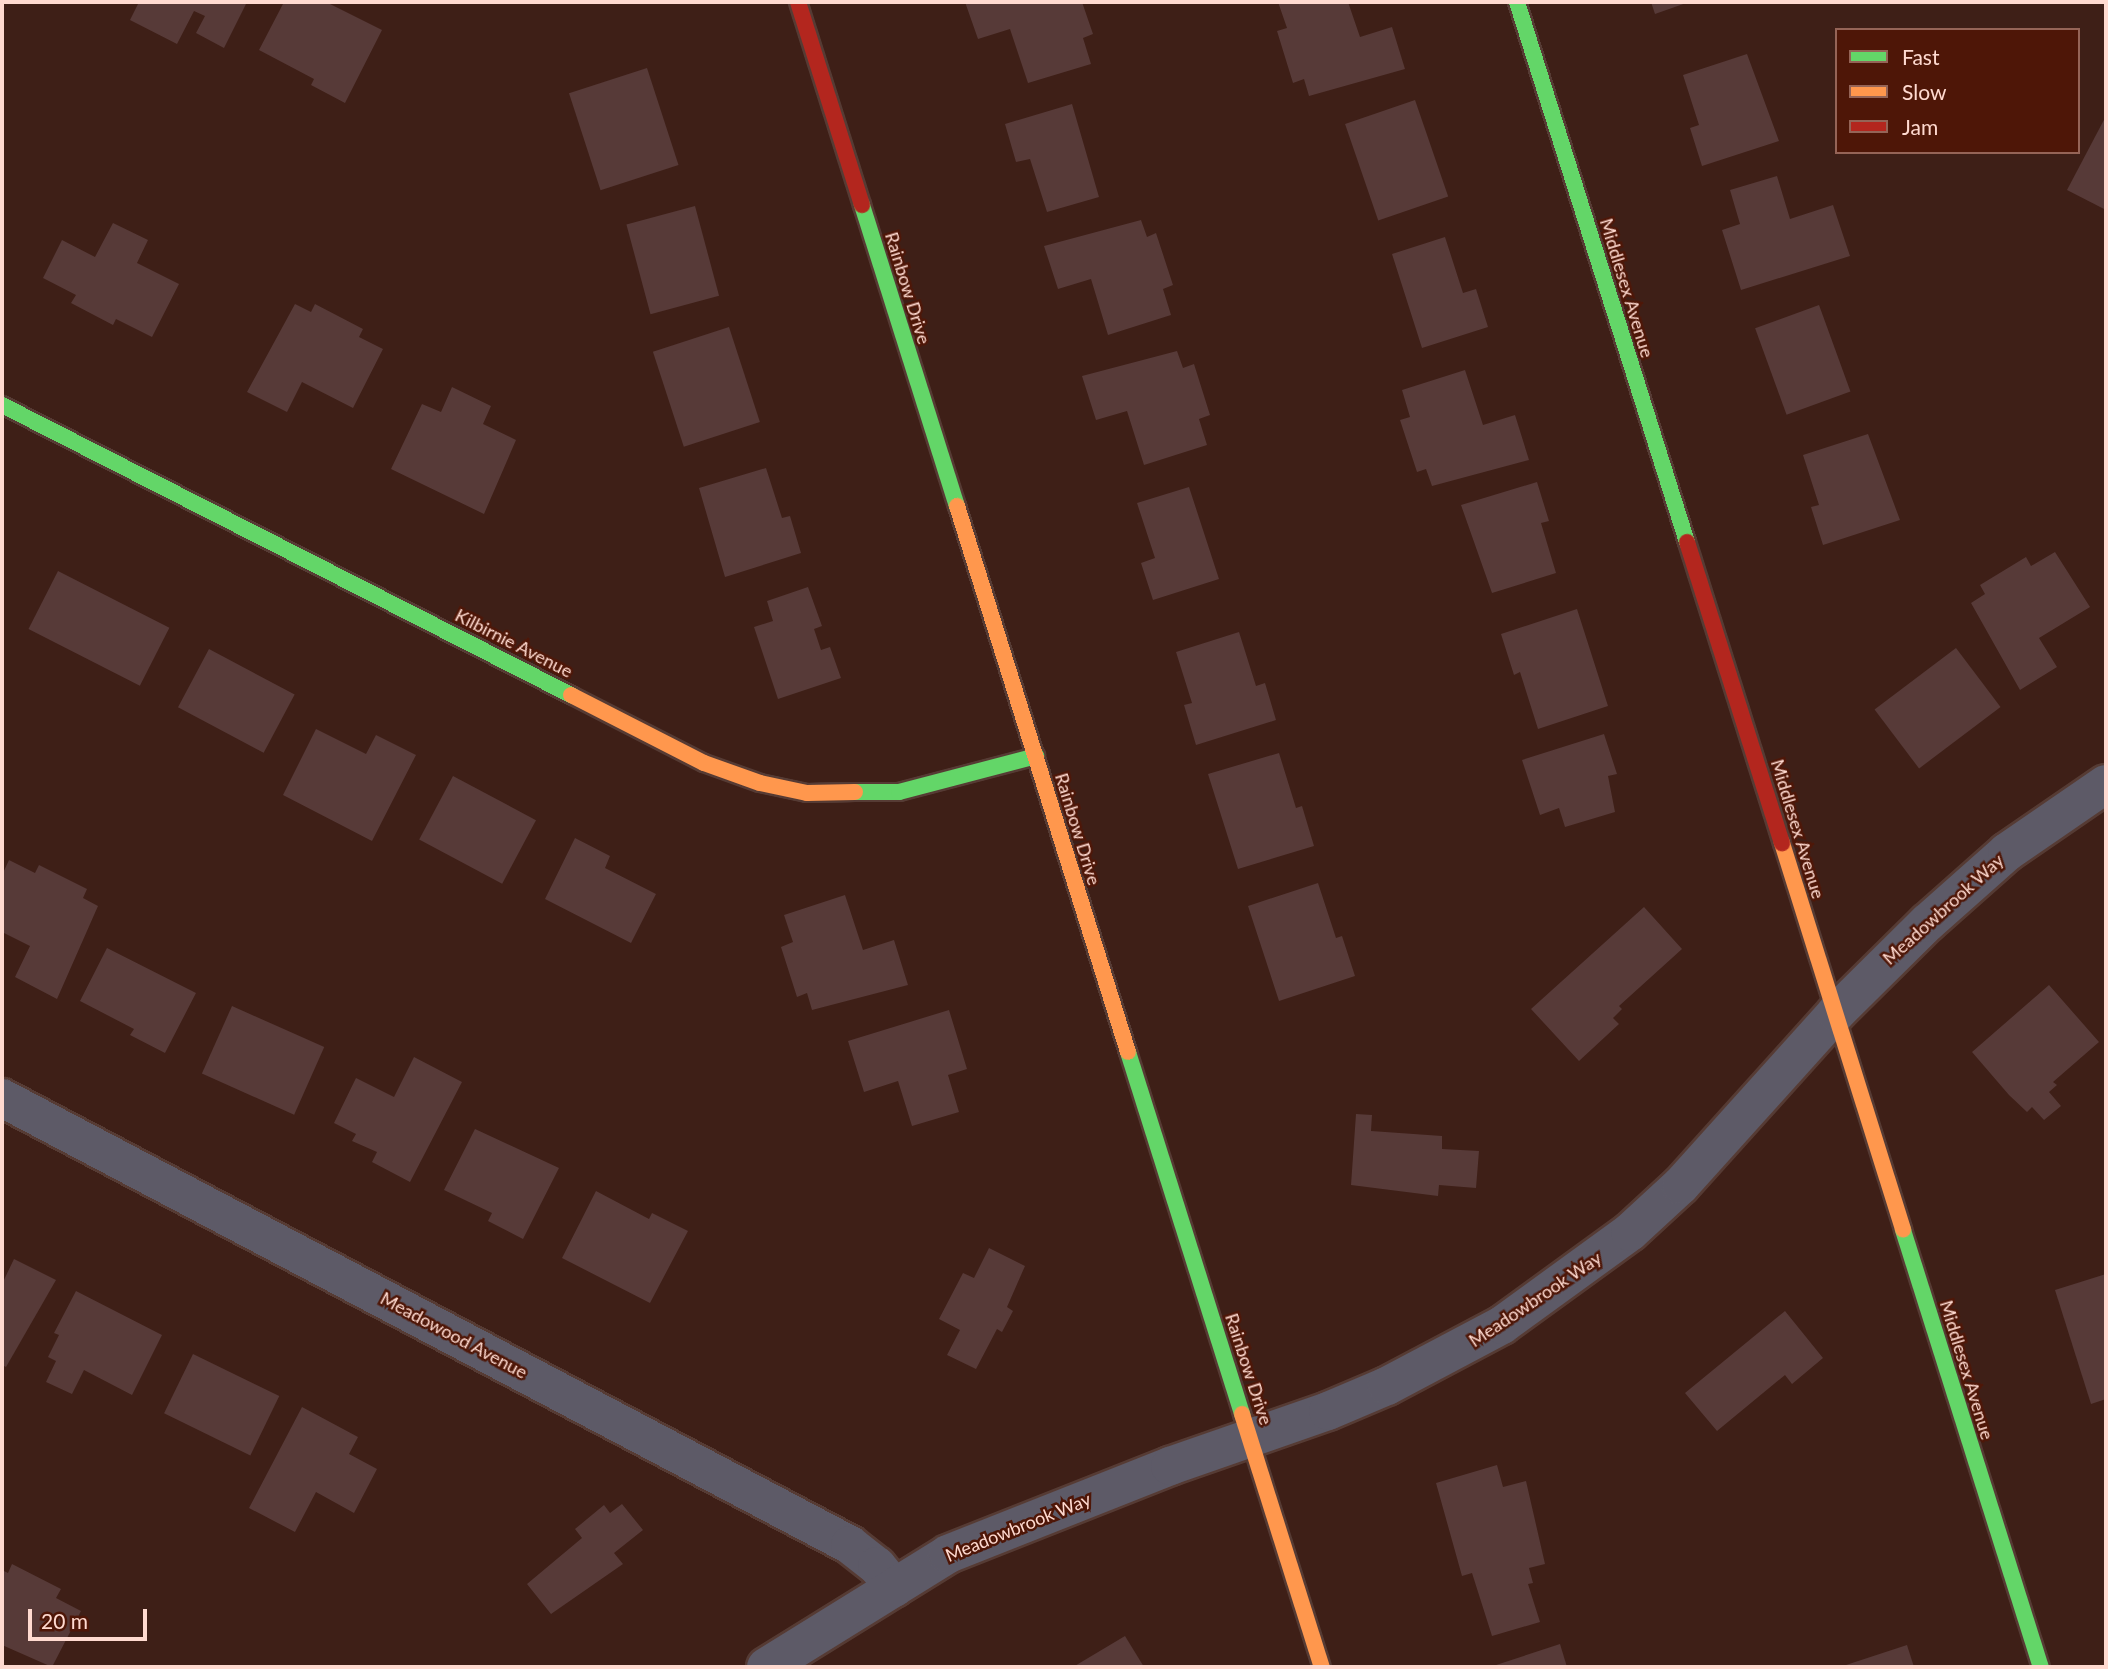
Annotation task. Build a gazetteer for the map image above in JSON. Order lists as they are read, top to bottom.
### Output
{
  "streets": {
    "street": [
      "Rainbow Drive",
      "Middlesex Avenue",
      "Kilbirnie Avenue",
      "Meadowbrook Way",
      "Meadowood Avenue"
    ]
  },
  "crossings": [
    ["Rainbow Drive", "Kilbirnie Avenue"],
    ["Rainbow Drive", "Meadowbrook Way"],
    ["Middlesex Avenue", "Meadowbrook Way"],
    ["Meadowbrook Way", "Meadowood Avenue"]
  ],
  "legend": ["Fast", "Slow", "Jam"],
  "scale_bar": "20 m"
}
